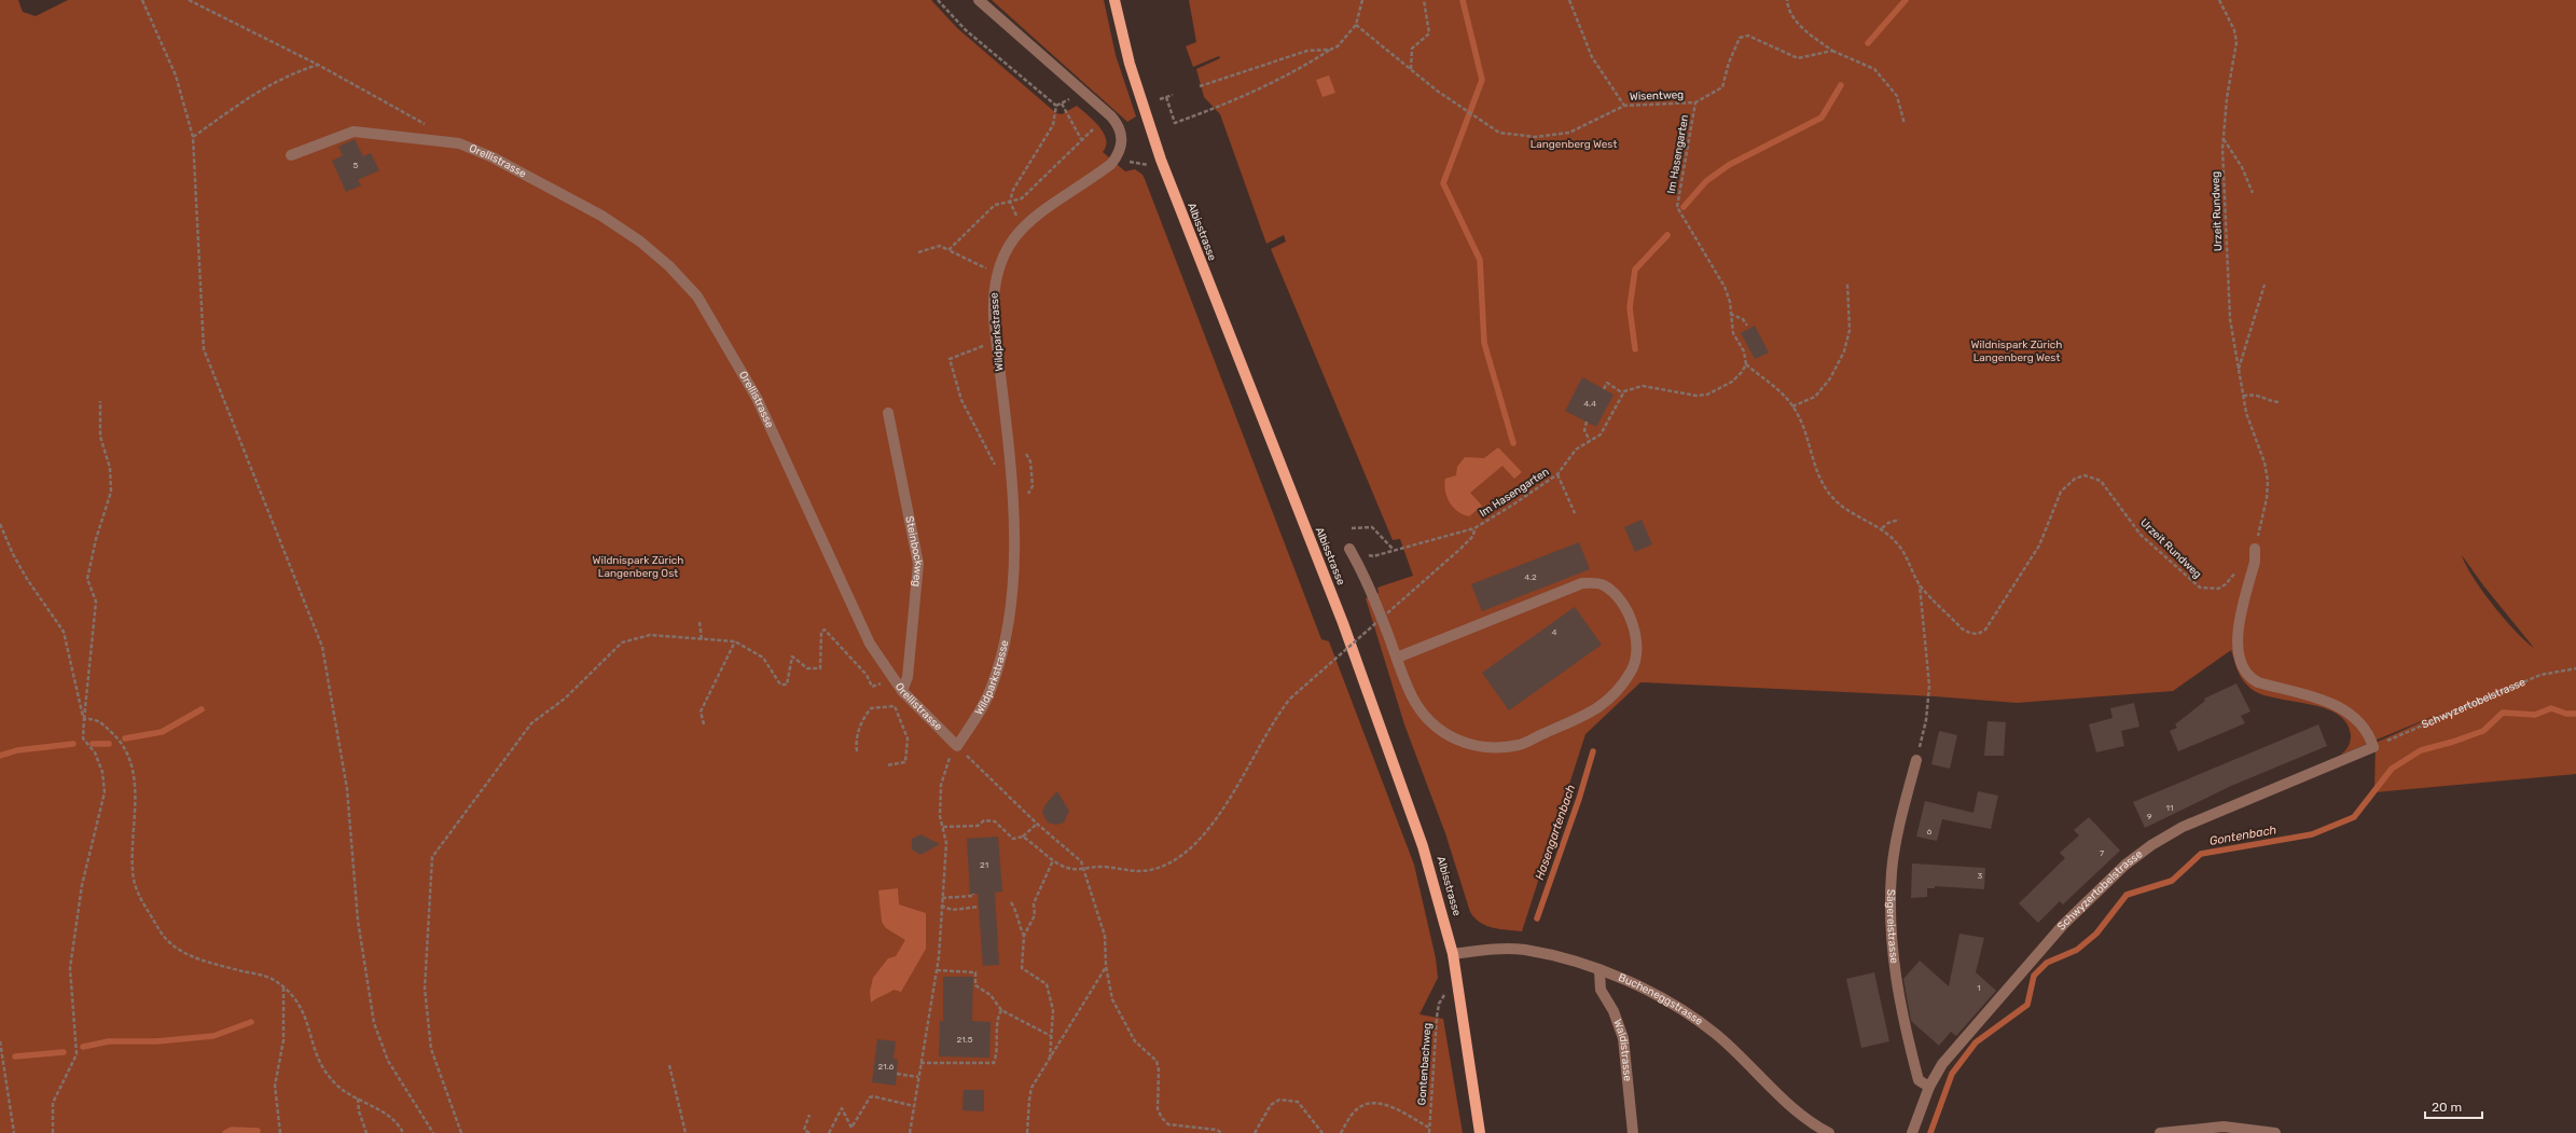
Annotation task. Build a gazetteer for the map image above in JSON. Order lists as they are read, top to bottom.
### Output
{
  "streets": {
    "main road": ["Albisstrasse"],
    "street": [
      "Orellistrasse",
      "Wildparkstrasse",
      "Steinbockweg",
      "Schwyzertobelstrasse",
      "Sägereistrasse",
      "Bucheneggstrasse",
      "Waldistrasse"
    ],
    "path": [
      "Wisentweg",
      "Im Hasengarten",
      "Urzeit Rundweg",
      "Gontenbachweg"
    ]
  },
  "crossings": [
    ["Wisentweg", "Im Hasengarten"],
    ["Im Hasengarten", "Urzeit Rundweg"],
    ["Orellistrasse", "Wildparkstrasse"],
    ["Orellistrasse", "Steinbockweg"],
    ["Albisstrasse", "Bucheneggstrasse"],
    ["Schwyzertobelstrasse", "Sägereistrasse"],
    ["Bucheneggstrasse", "Waldistrasse"]
  ],
  "water": ["Hasengartenbach", "Gontenbach"],
  "parks": ["Langenberg West", "Wildnispark Zürich Langenberg West", "Wildnispark Zürich Langenberg Ost"],
  "house_numbers": [
    "5",
    "4.4",
    "4.2",
    "4",
    "11",
    "9",
    "6",
    "7",
    "21",
    "3",
    "1",
    "21.5",
    "21.6"
  ],
  "scale_bar": "20 m"
}
